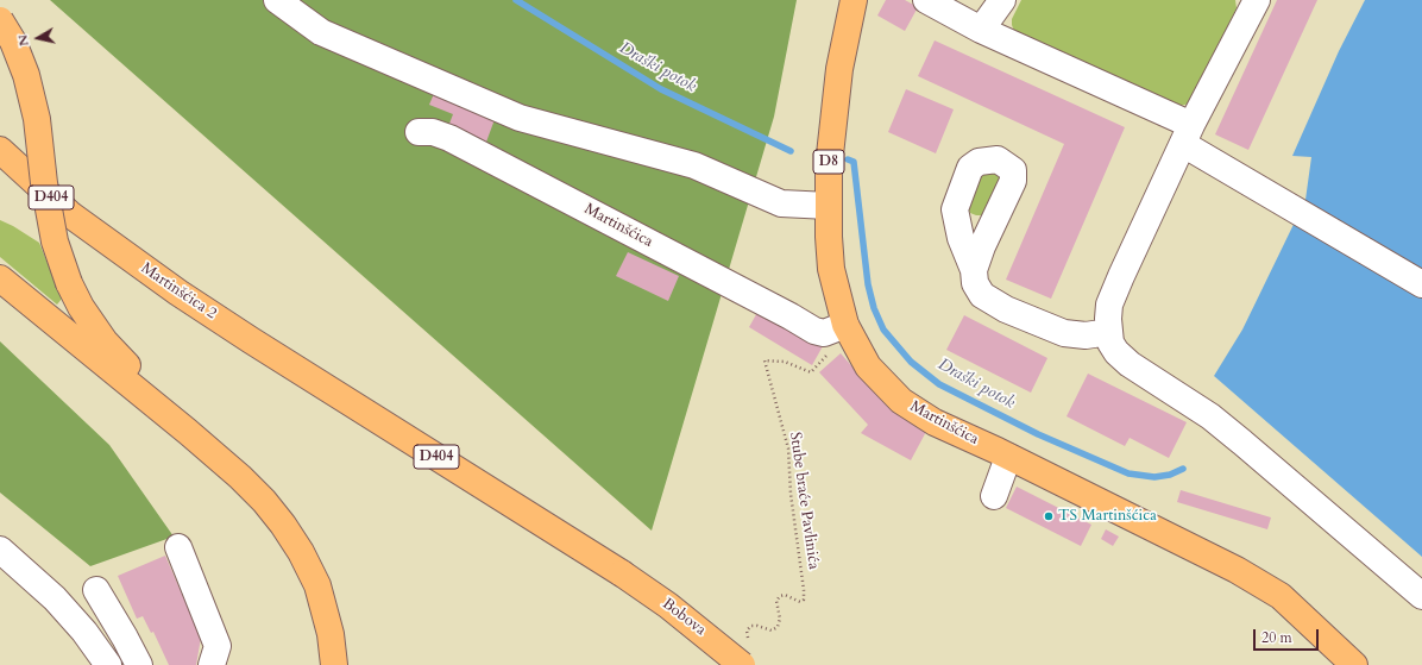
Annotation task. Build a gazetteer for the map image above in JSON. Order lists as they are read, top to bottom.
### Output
{
  "streets": {
    "main road": [
      "D8",
      "D404",
      "Martinšćica",
      "Martinšćica 2",
      "Bobova"
    ],
    "path": ["Stube braće Pavlinića"]
  },
  "crossings": [
    ["D8", "Martinšćica"],
    ["Martinšćica 2", "Bobova"]
  ],
  "water": ["Draški potok"],
  "places": ["TS Martinšćica"],
  "scale_bar": "20 m",
  "north": "left"
}
